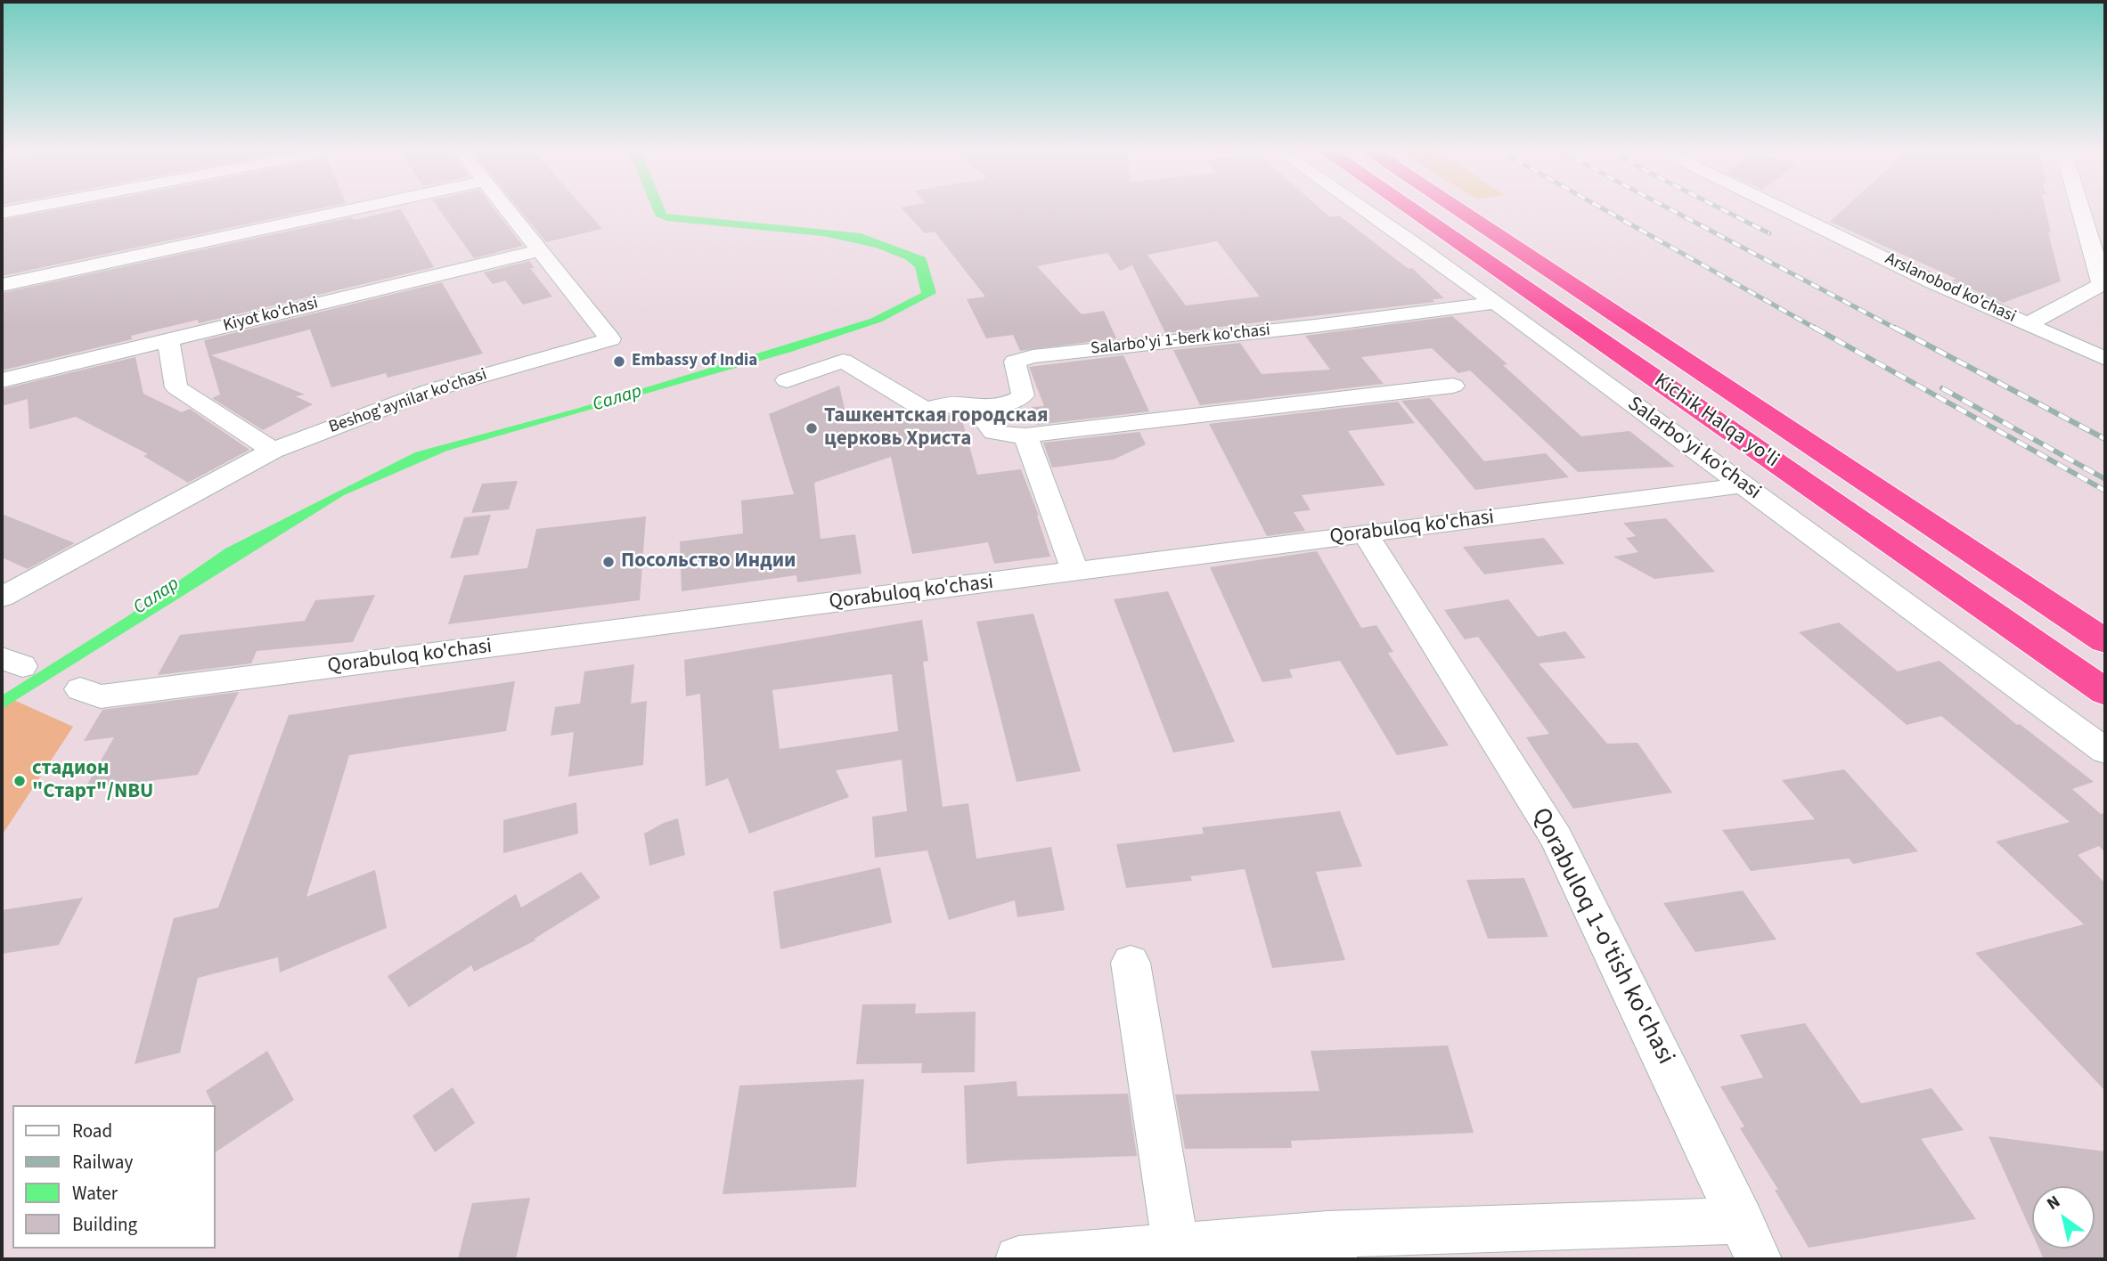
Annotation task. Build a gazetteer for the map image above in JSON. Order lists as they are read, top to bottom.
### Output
{
  "streets": {
    "highway": ["Kichik Halqa yo'li"],
    "street": [
      "Arslanobod ko'chasi",
      "Kiyot ko'chasi",
      "Salarbo'yi 1-berk ko'chasi",
      "Beshog'aynilar ko'chasi",
      "Salarbo'yi ko'chasi",
      "Qorabuloq ko'chasi",
      "Qorabuloq 1-o'tish ko'chasi"
    ]
  },
  "crossings": [
    ["Kiyot ko'chasi", "Beshog'aynilar ko'chasi"],
    ["Salarbo'yi 1-berk ko'chasi", "Salarbo'yi ko'chasi"],
    ["Salarbo'yi ko'chasi", "Qorabuloq ko'chasi"],
    ["Qorabuloq ko'chasi", "Qorabuloq 1-o'tish ko'chasi"]
  ],
  "water": ["Салар"],
  "places": [
    "Embassy of India",
    "Ташкентская городская церковь Христа",
    "Посольство Индии",
    "стадион \"Старт\"/NBU"
  ],
  "legend": [
    "Road",
    "Railway",
    "Water",
    "Building"
  ],
  "north": "top left"
}
